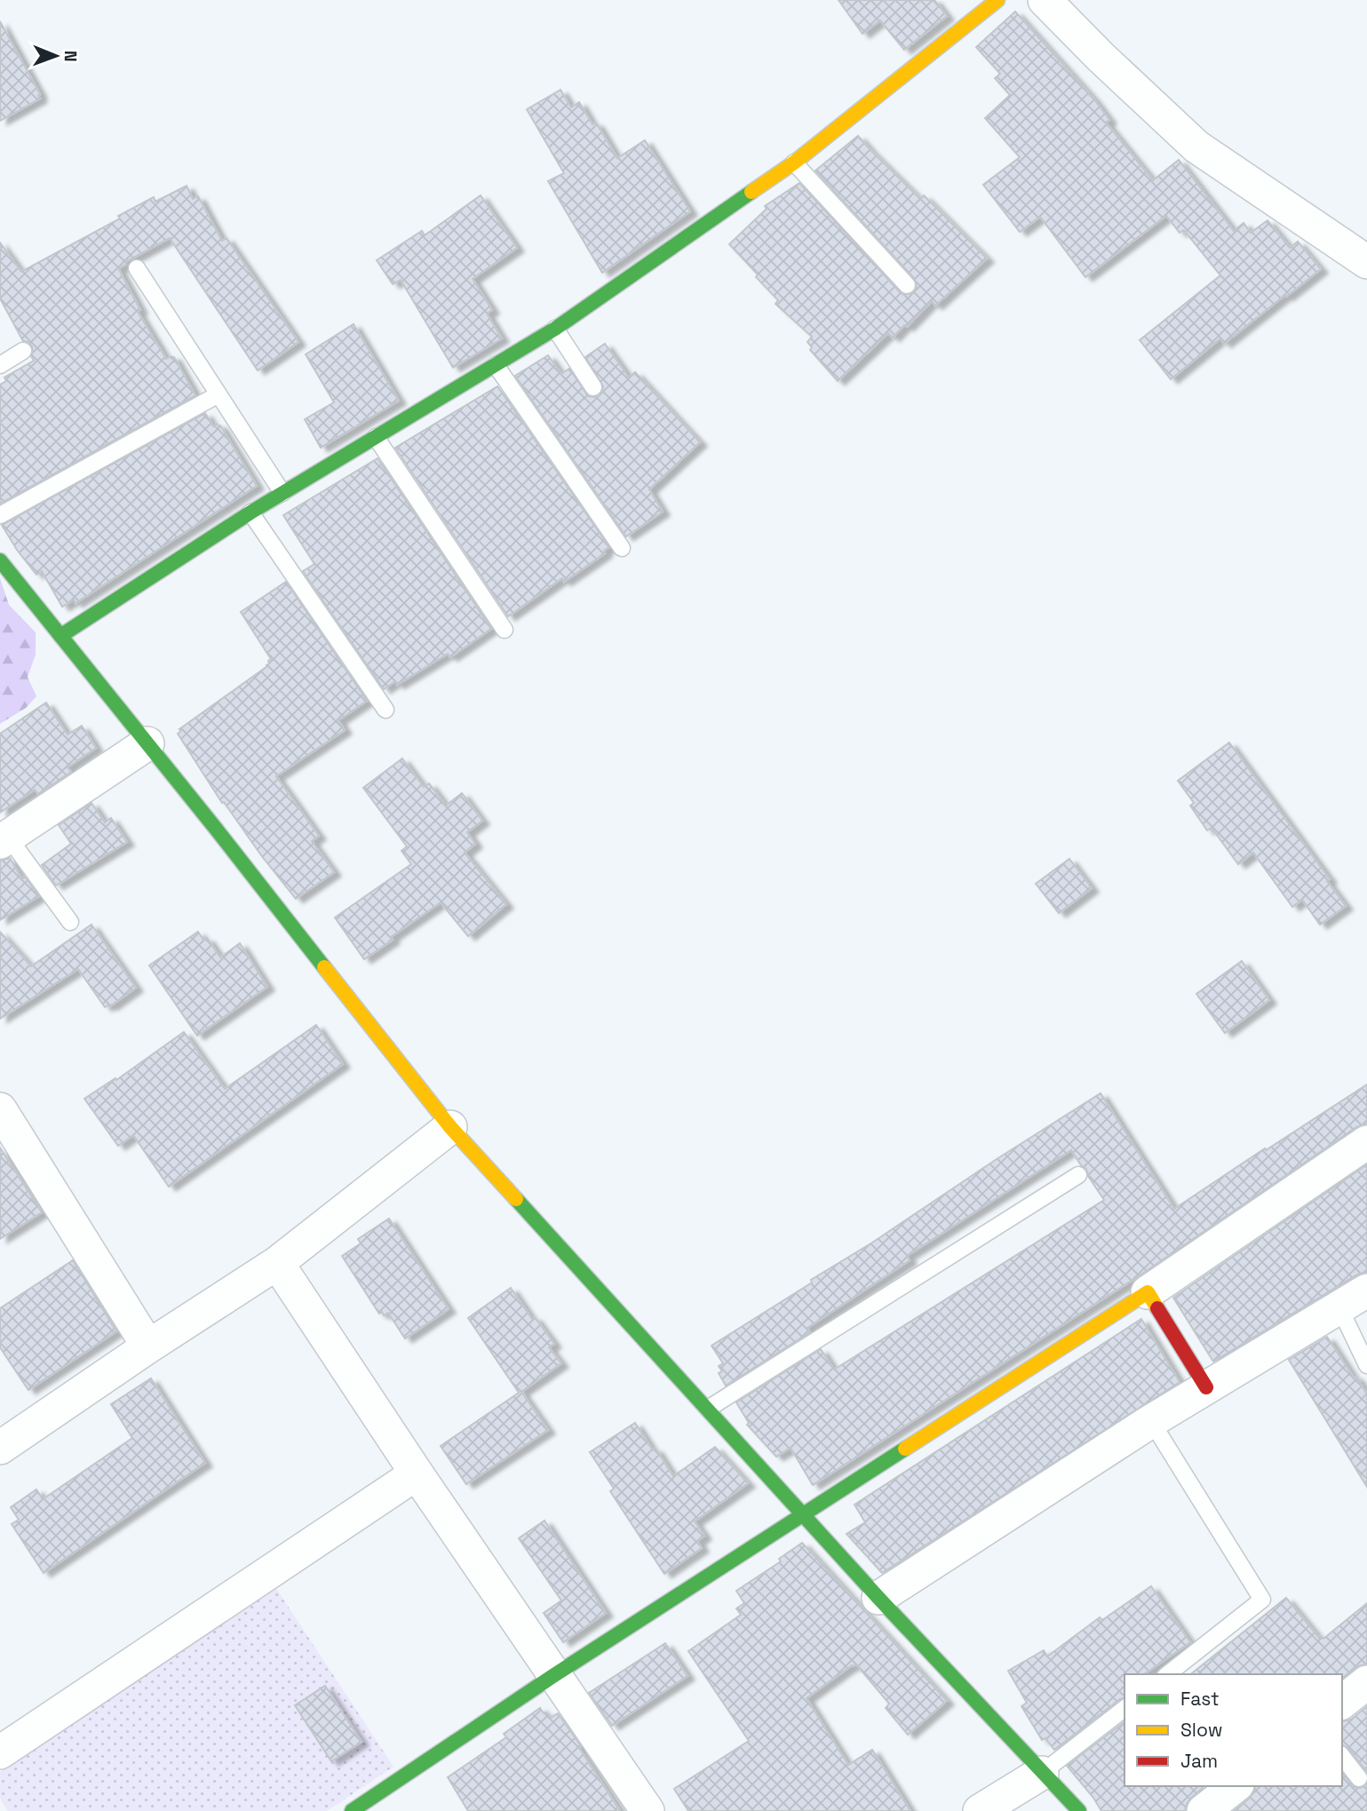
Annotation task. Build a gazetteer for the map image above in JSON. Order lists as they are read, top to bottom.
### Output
{
  "legend": ["Fast", "Slow", "Jam"],
  "north": "right"
}
